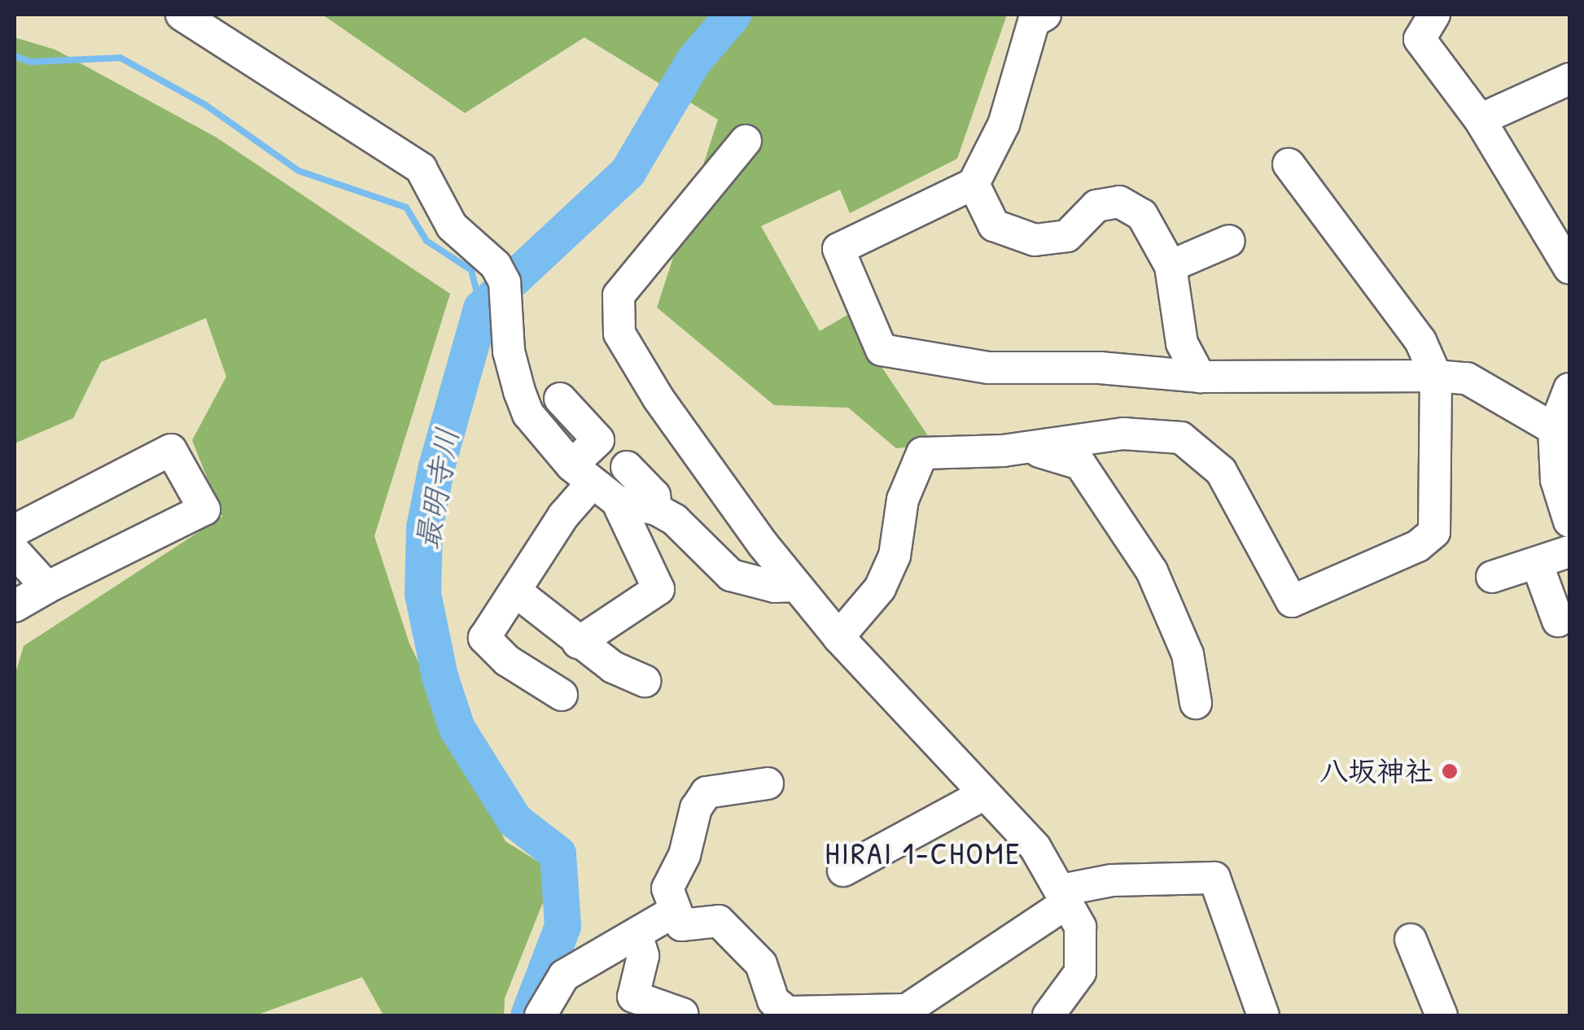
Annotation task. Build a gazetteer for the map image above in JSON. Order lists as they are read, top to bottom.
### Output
{
  "districts": ["HIRAI 1-CHOME"],
  "water": ["最明寺川"],
  "places": ["八坂神社"]
}
